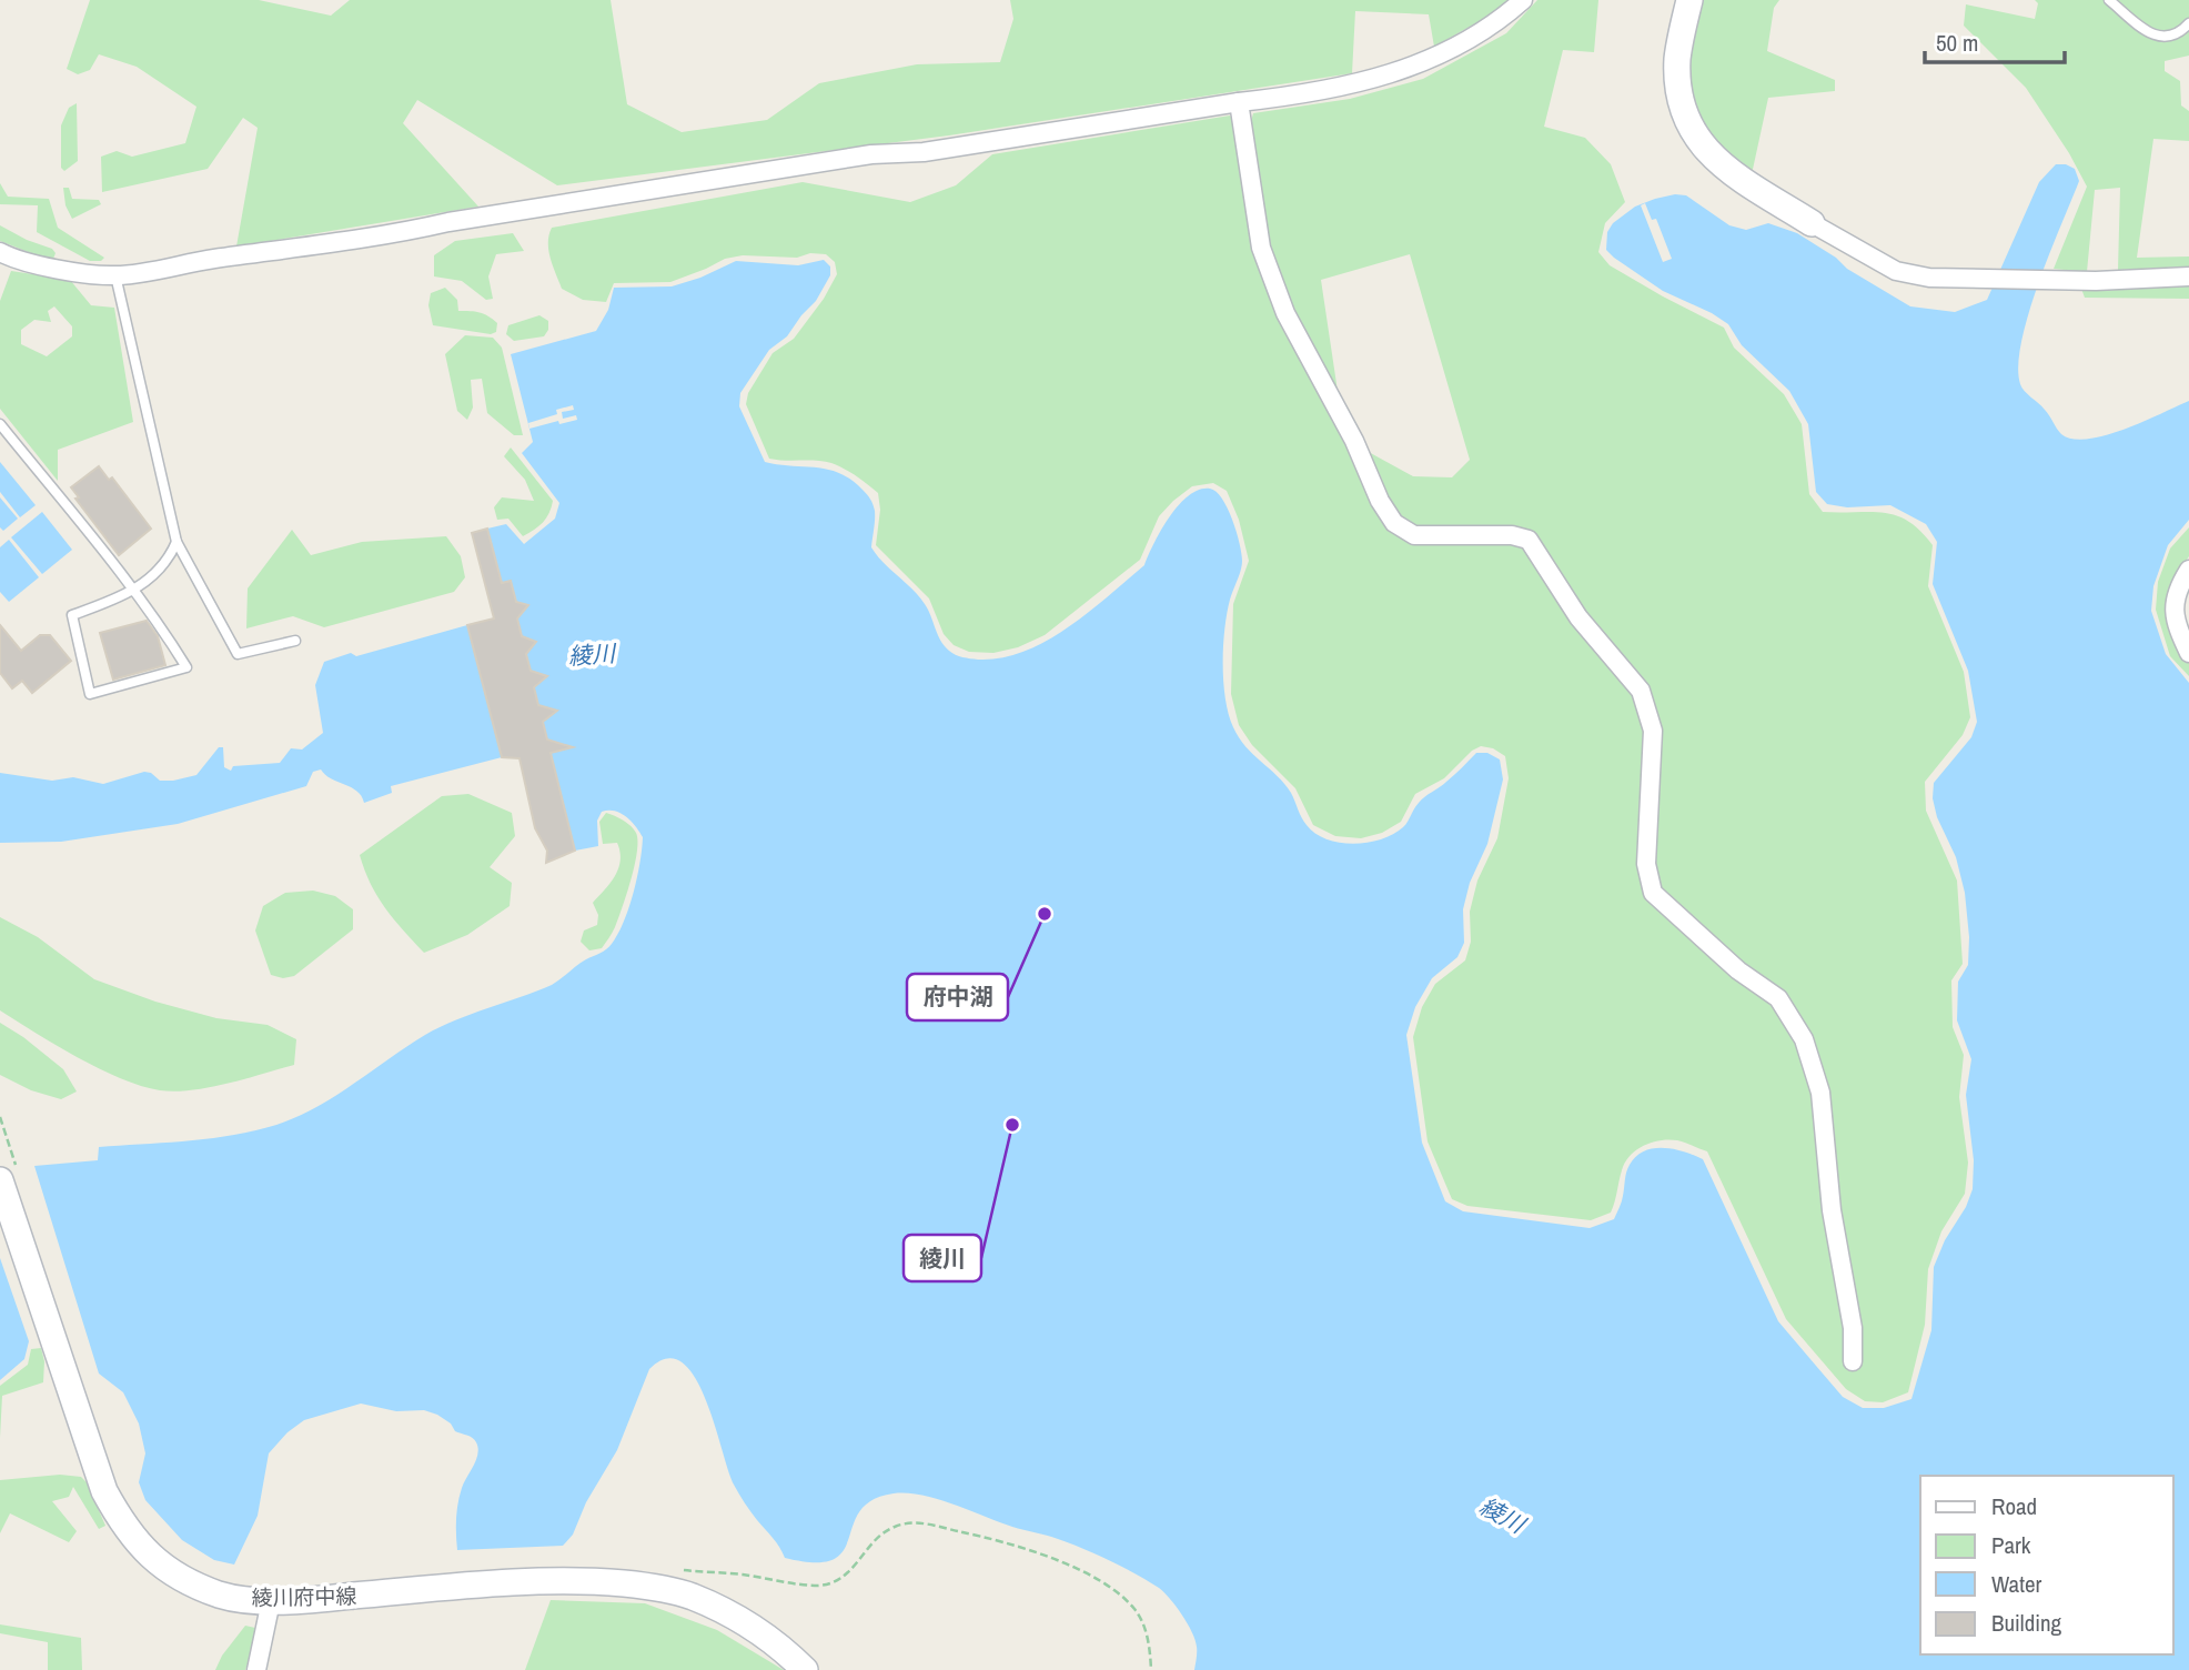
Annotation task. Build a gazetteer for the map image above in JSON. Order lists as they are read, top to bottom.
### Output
{
  "streets": {
    "main road": ["綾川府中線"]
  },
  "water": ["綾川"],
  "places": ["府中湖", "綾川"],
  "legend": [
    "Road",
    "Park",
    "Water",
    "Building"
  ],
  "scale_bar": "50 m"
}
